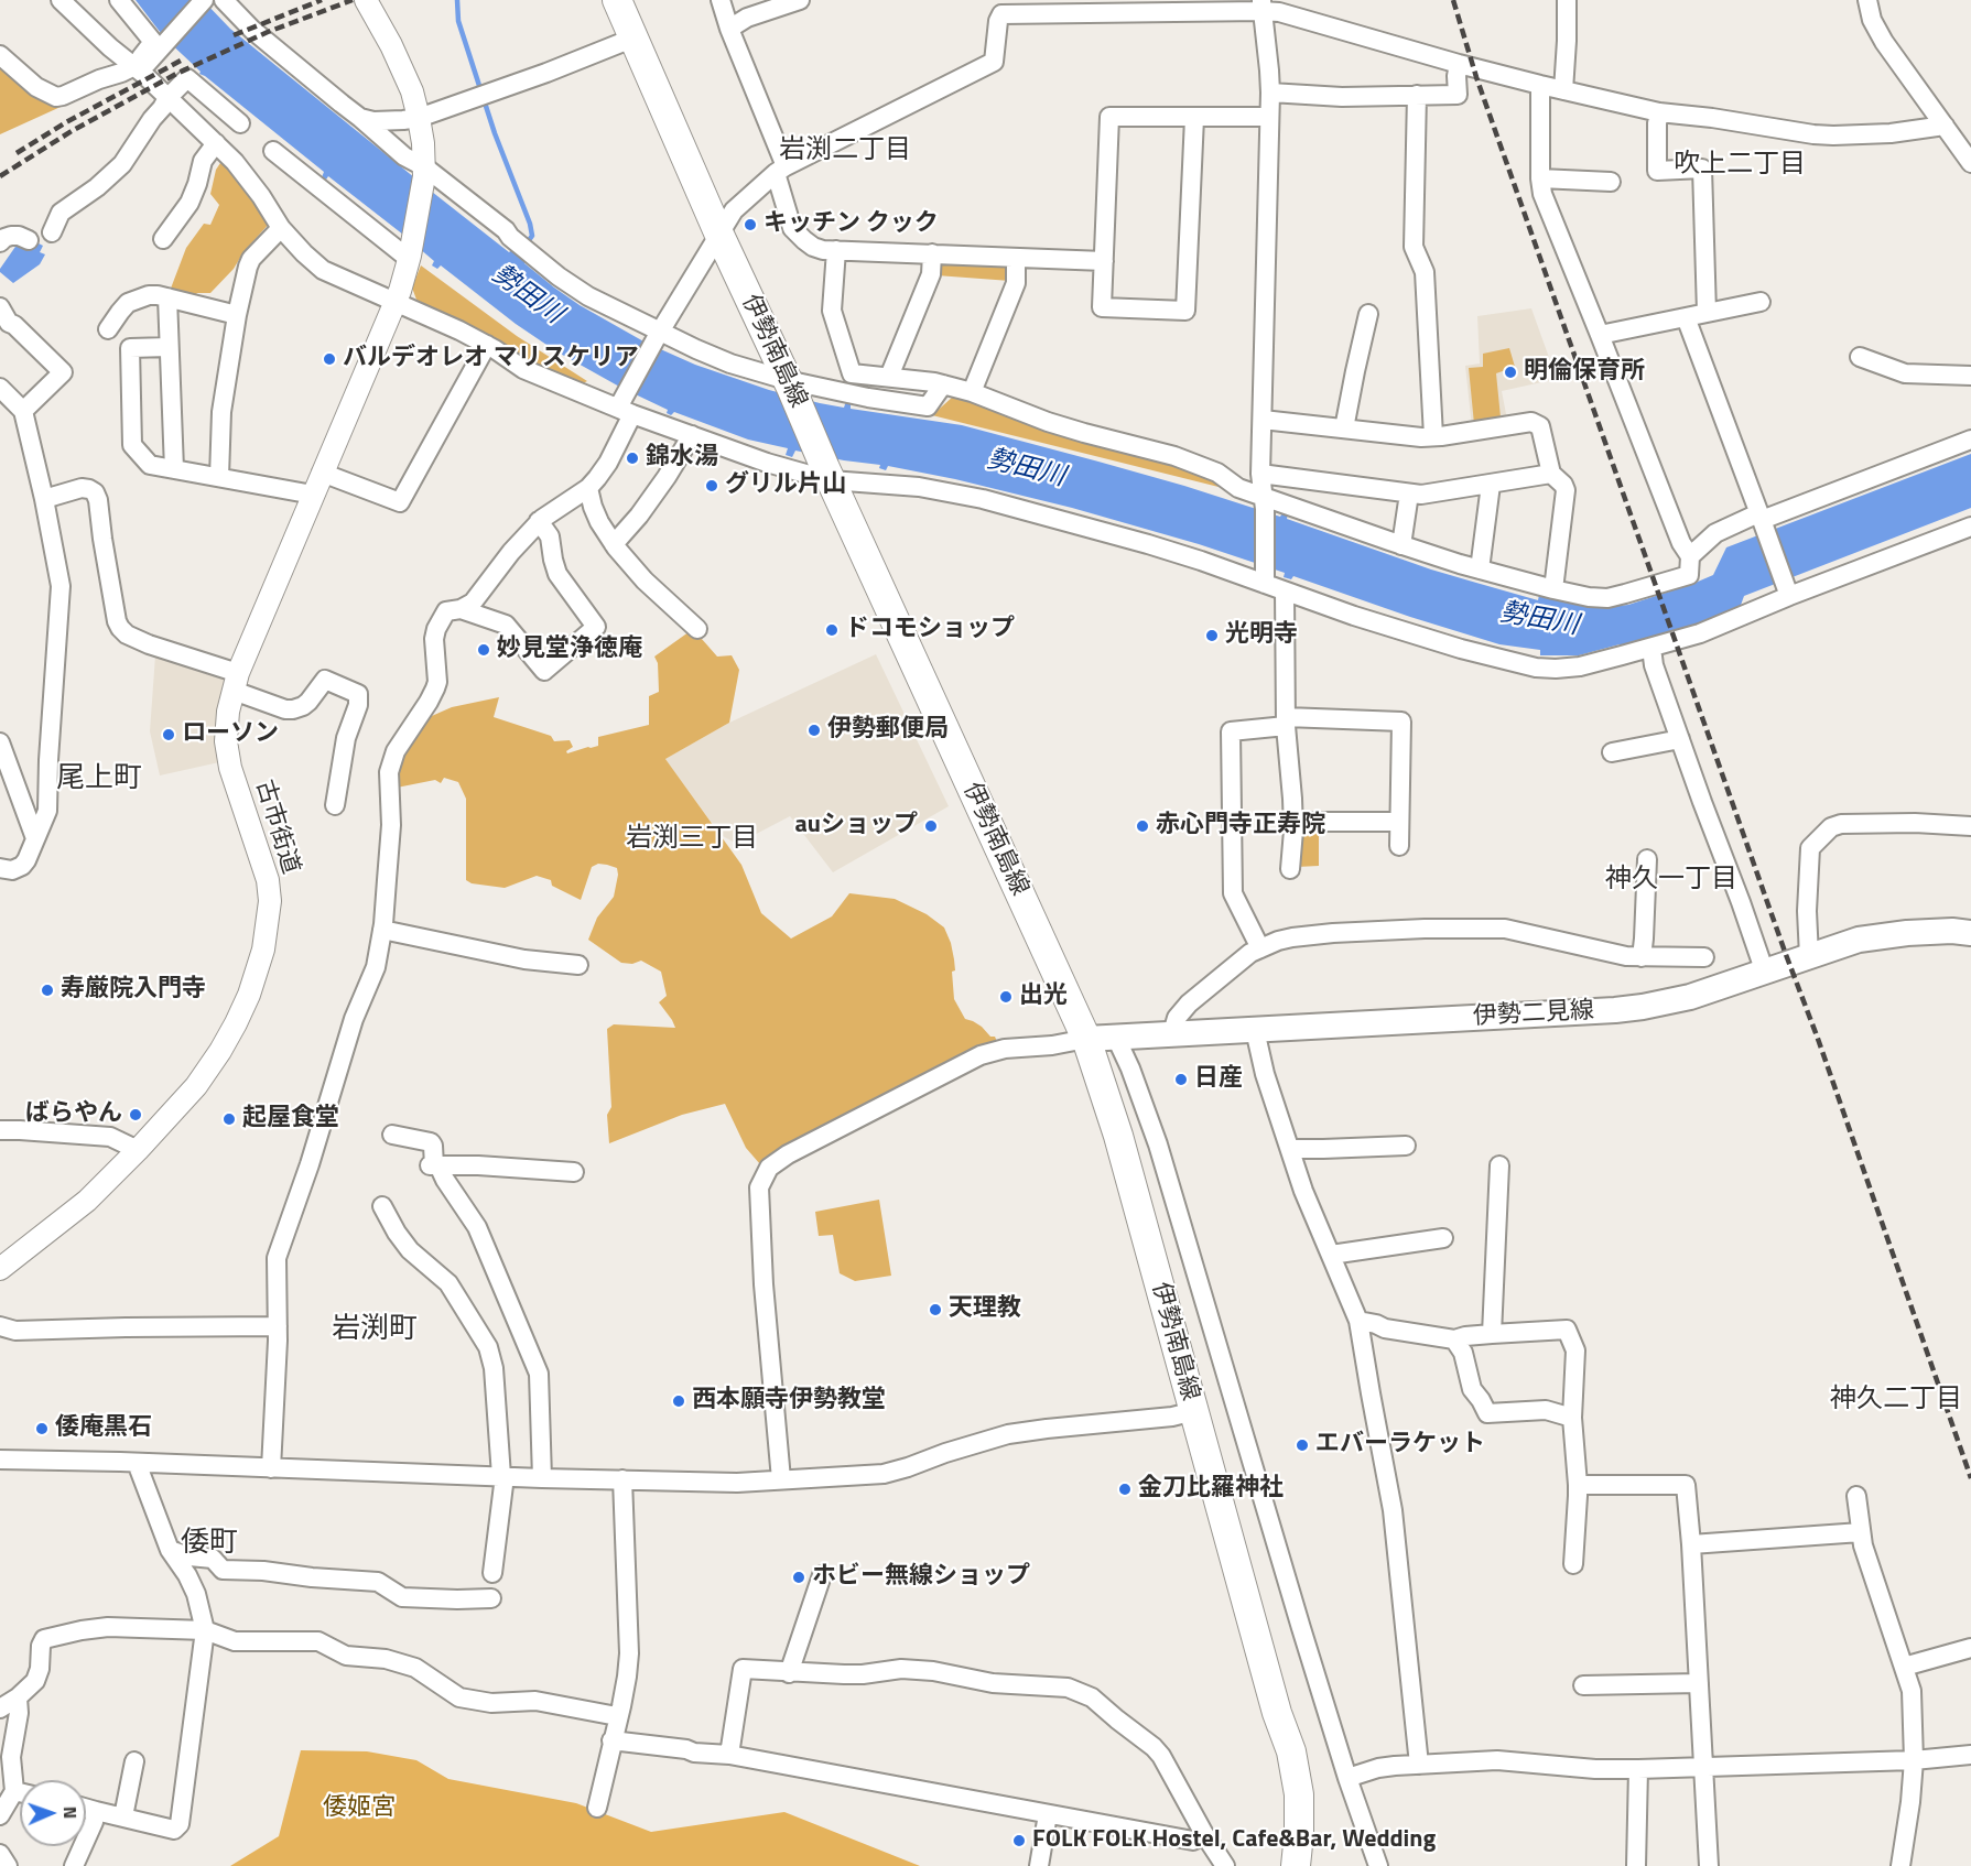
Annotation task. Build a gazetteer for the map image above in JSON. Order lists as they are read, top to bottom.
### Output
{
  "streets": {
    "main road": ["伊勢南島線", "伊勢二見線"],
    "street": ["古市街道"]
  },
  "crossings": [
    ["伊勢南島線", "伊勢二見線"]
  ],
  "districts": [
    "岩渕二丁目",
    "吹上二丁目",
    "尾上町",
    "岩渕三丁目",
    "神久一丁目",
    "岩渕町",
    "神久二丁目",
    "倭町"
  ],
  "water": ["勢田川"],
  "parks": ["倭姬宮"],
  "places": [
    "キッチン クック",
    "バルデオレオ マリスケリア",
    "明倫保育所",
    "錦水湯",
    "グリル片山",
    "ドコモショップ",
    "光明寺",
    "妙見堂浄徳庵",
    "伊勢郵便局",
    "ローソン",
    "auショップ",
    "赤心門寺正寿院",
    "寿厳院入門寺",
    "出光",
    "日産",
    "ばらやん",
    "起屋食堂",
    "天理教",
    "西本願寺伊勢教堂",
    "倭庵黒石",
    "エバーラケット",
    "金刀比羅神社",
    "ホビー無線ショップ",
    "FOLK FOLK Hostel, Cafe&Bar, Wedding"
  ],
  "north": "right"
}
